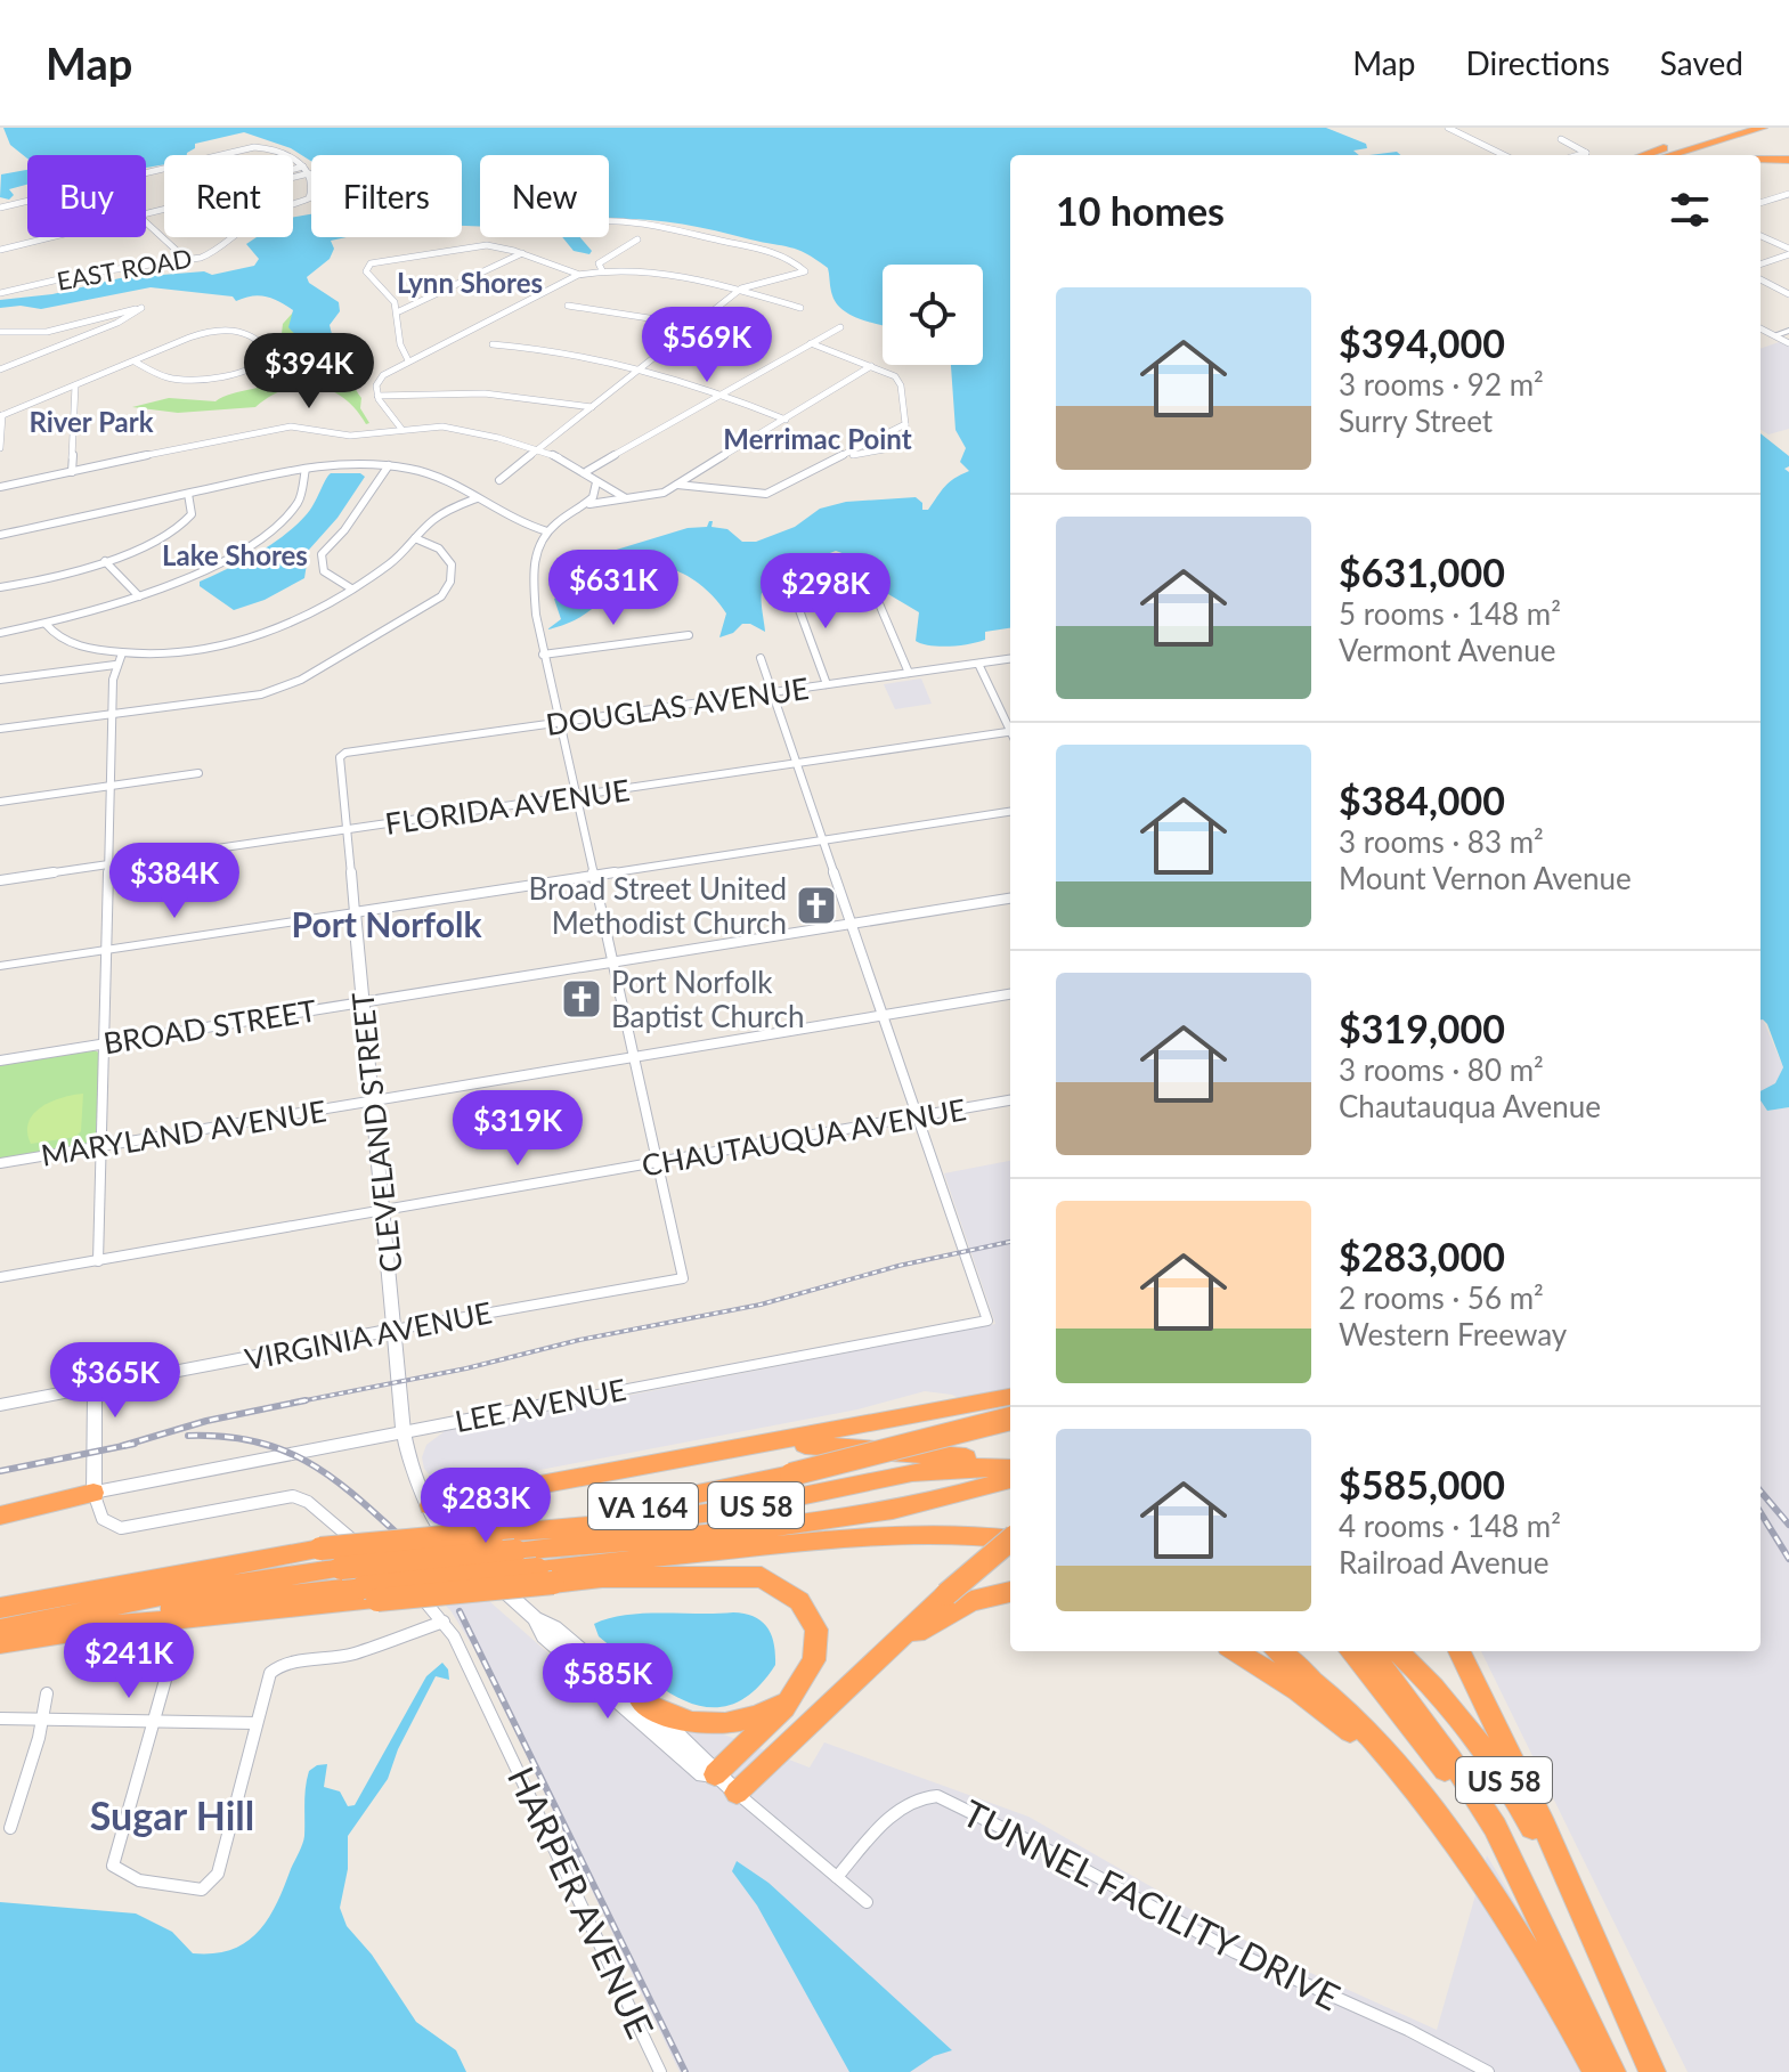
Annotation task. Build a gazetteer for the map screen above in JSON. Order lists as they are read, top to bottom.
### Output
{
  "streets": {
    "highway": ["US 58", "VA 164"],
    "street": [
      "EAST ROAD",
      "DOUGLAS AVENUE",
      "FLORIDA AVENUE",
      "BROAD STREET",
      "MARYLAND AVENUE",
      "CLEVELAND STREET",
      "CHAUTAUQUA AVENUE",
      "VIRGINIA AVENUE",
      "LEE AVENUE",
      "HARPER AVENUE",
      "TUNNEL FACILITY DRIVE"
    ]
  },
  "crossings": [
    ["DOUGLAS AVENUE", "CLEVELAND STREET"],
    ["FLORIDA AVENUE", "CLEVELAND STREET"],
    ["BROAD STREET", "CLEVELAND STREET"],
    ["MARYLAND AVENUE", "CLEVELAND STREET"],
    ["CLEVELAND STREET", "CHAUTAUQUA AVENUE"],
    ["CLEVELAND STREET", "VIRGINIA AVENUE"],
    ["CLEVELAND STREET", "LEE AVENUE"],
    ["CHAUTAUQUA AVENUE", "VIRGINIA AVENUE"],
    ["CHAUTAUQUA AVENUE", "LEE AVENUE"],
    ["LEE AVENUE", "HARPER AVENUE"],
    ["US 58", "VA 164"]
  ],
  "districts": [
    "Lynn Shores",
    "River Park",
    "Merrimac Point",
    "Lake Shores",
    "Port Norfolk",
    "Sugar Hill"
  ],
  "places": {
    "church": ["Broad Street United Methodist Church", "Port Norfolk Baptist Church"]
  },
  "page": {
    "header": "Map",
    "nav": ["Map", "Directions", "Saved"],
    "chip": [
      "Buy",
      "Rent",
      "Filters",
      "New"
    ],
    "heading": "10 homes",
    "list": [
      {
        "name": "$394,000",
        "note": "3 rooms · 92 m² · Surry Street"
      },
      {
        "name": "$631,000",
        "note": "5 rooms · 148 m² · Vermont Avenue"
      },
      {
        "name": "$384,000",
        "note": "3 rooms · 83 m² · Mount Vernon Avenue"
      },
      {
        "name": "$319,000",
        "note": "3 rooms · 80 m² · Chautauqua Avenue"
      },
      {
        "name": "$283,000",
        "note": "2 rooms · 56 m² · Western Freeway"
      },
      {
        "name": "$585,000",
        "note": "4 rooms · 148 m² · Railroad Avenue"
      }
    ],
    "price": [
      "$569K",
      "$394K",
      "$631K",
      "$298K",
      "$384K",
      "$319K",
      "$365K",
      "$283K",
      "$241K",
      "$585K"
    ]
  }
}
